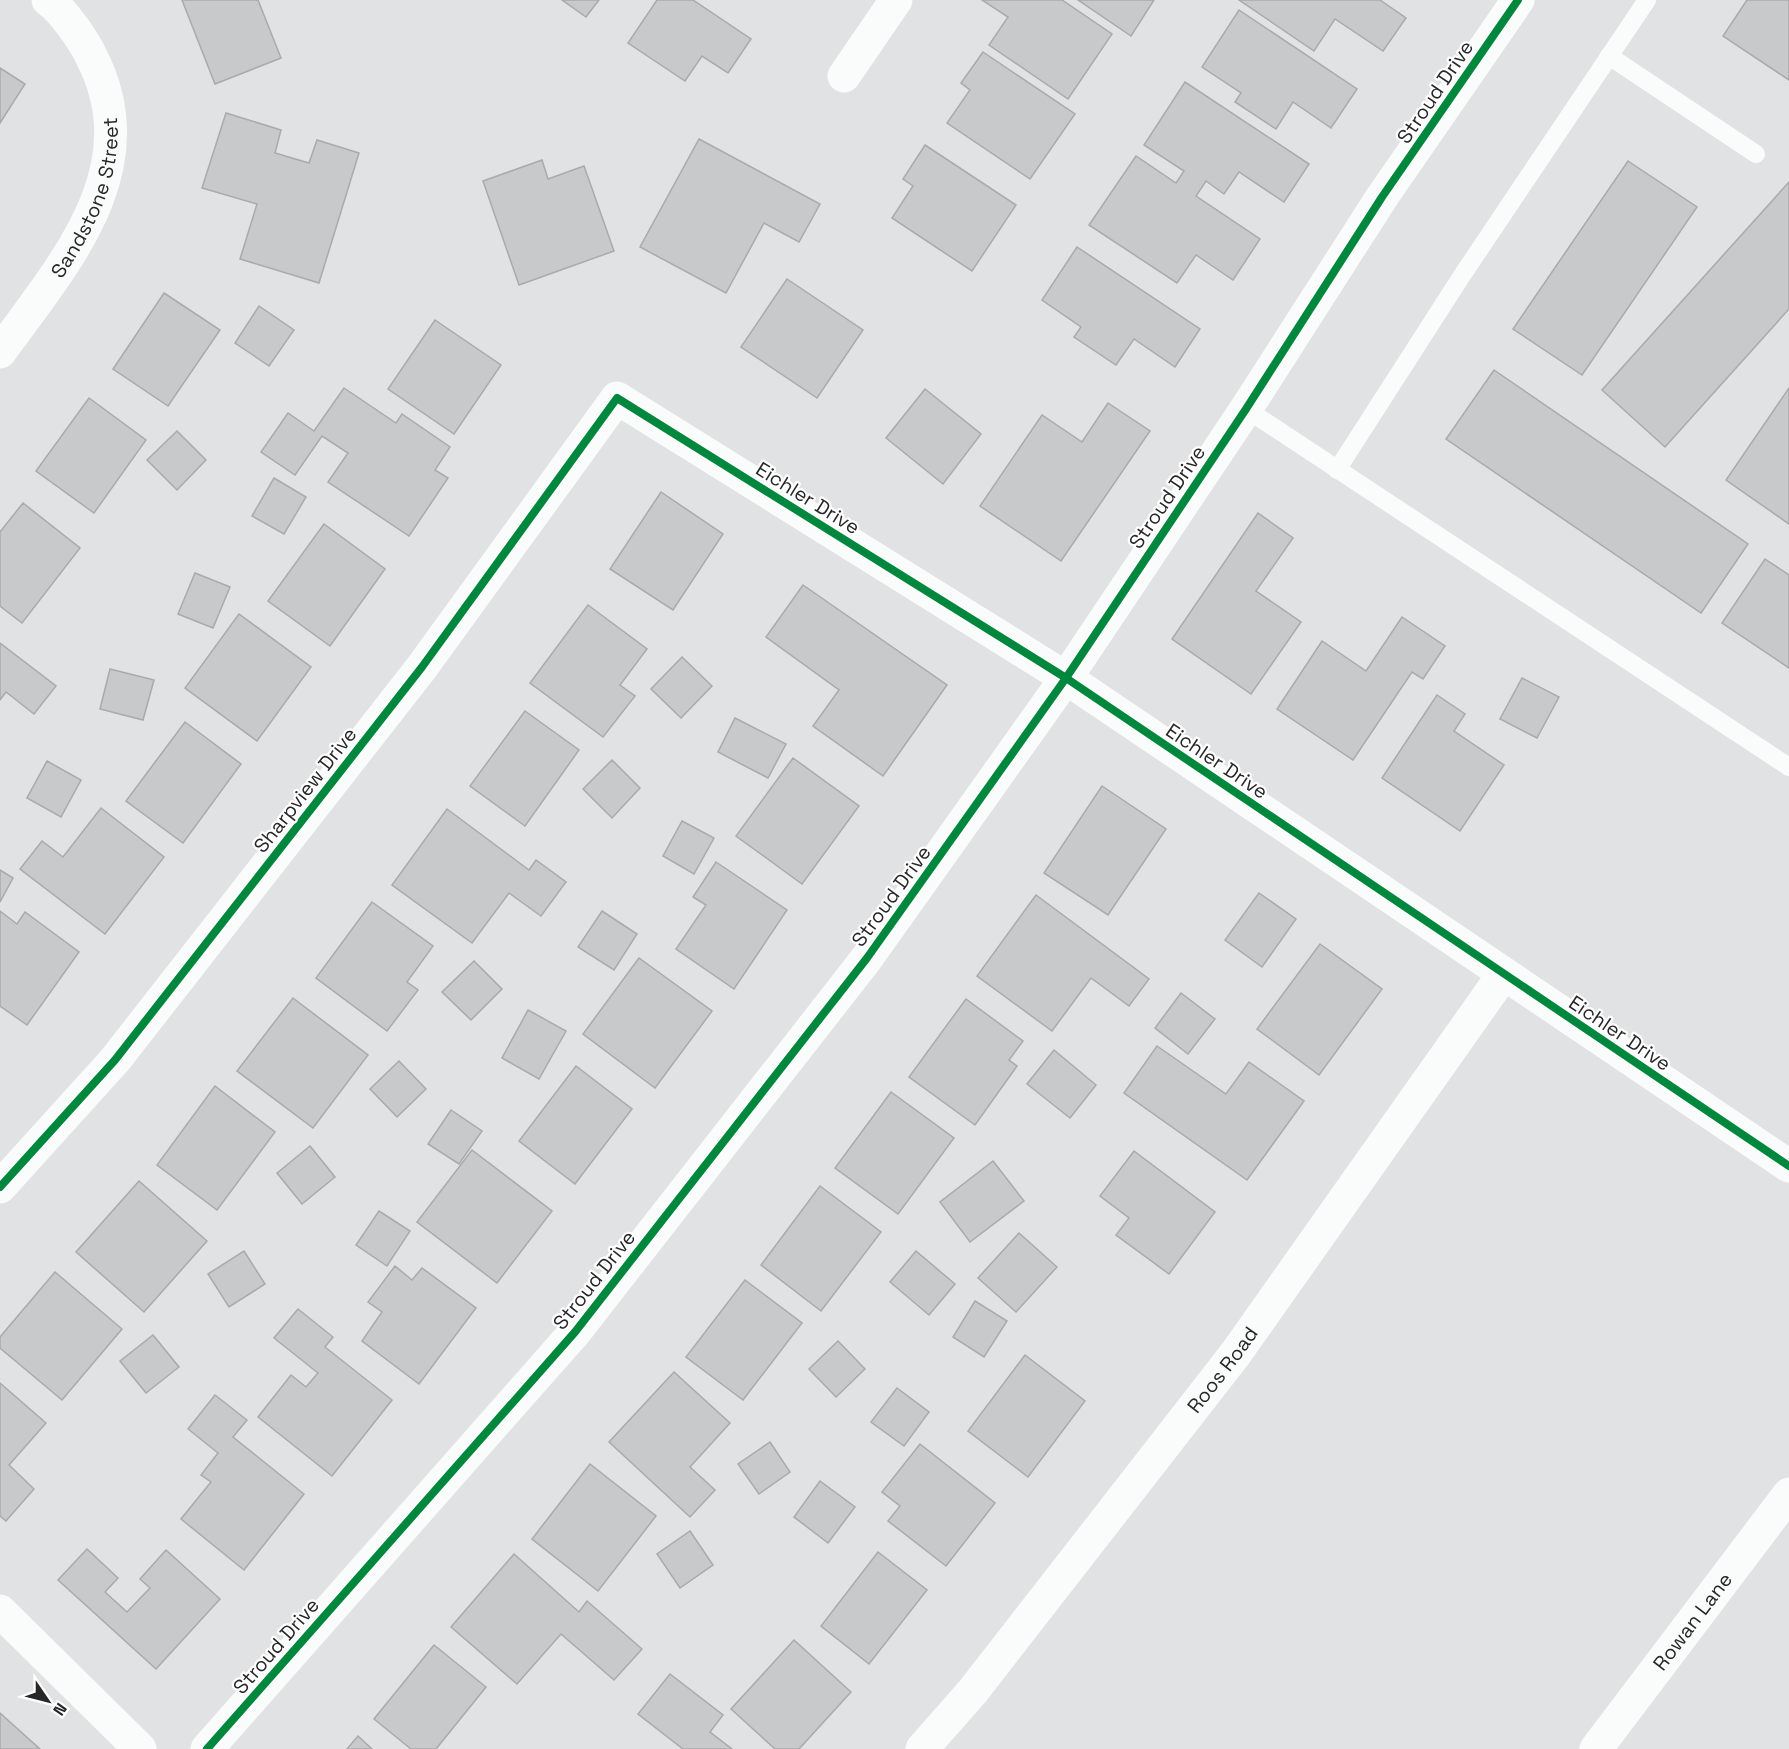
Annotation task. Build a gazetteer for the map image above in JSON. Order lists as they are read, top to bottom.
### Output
{
  "streets": {
    "street": [
      "Stroud Drive",
      "Sandstone Street",
      "Eichler Drive",
      "Sharpview Drive",
      "Roos Road",
      "Rowan Lane"
    ]
  },
  "crossings": [
    ["Stroud Drive", "Eichler Drive"],
    ["Eichler Drive", "Sharpview Drive"],
    ["Eichler Drive", "Roos Road"]
  ],
  "north": "bottom right"
}
